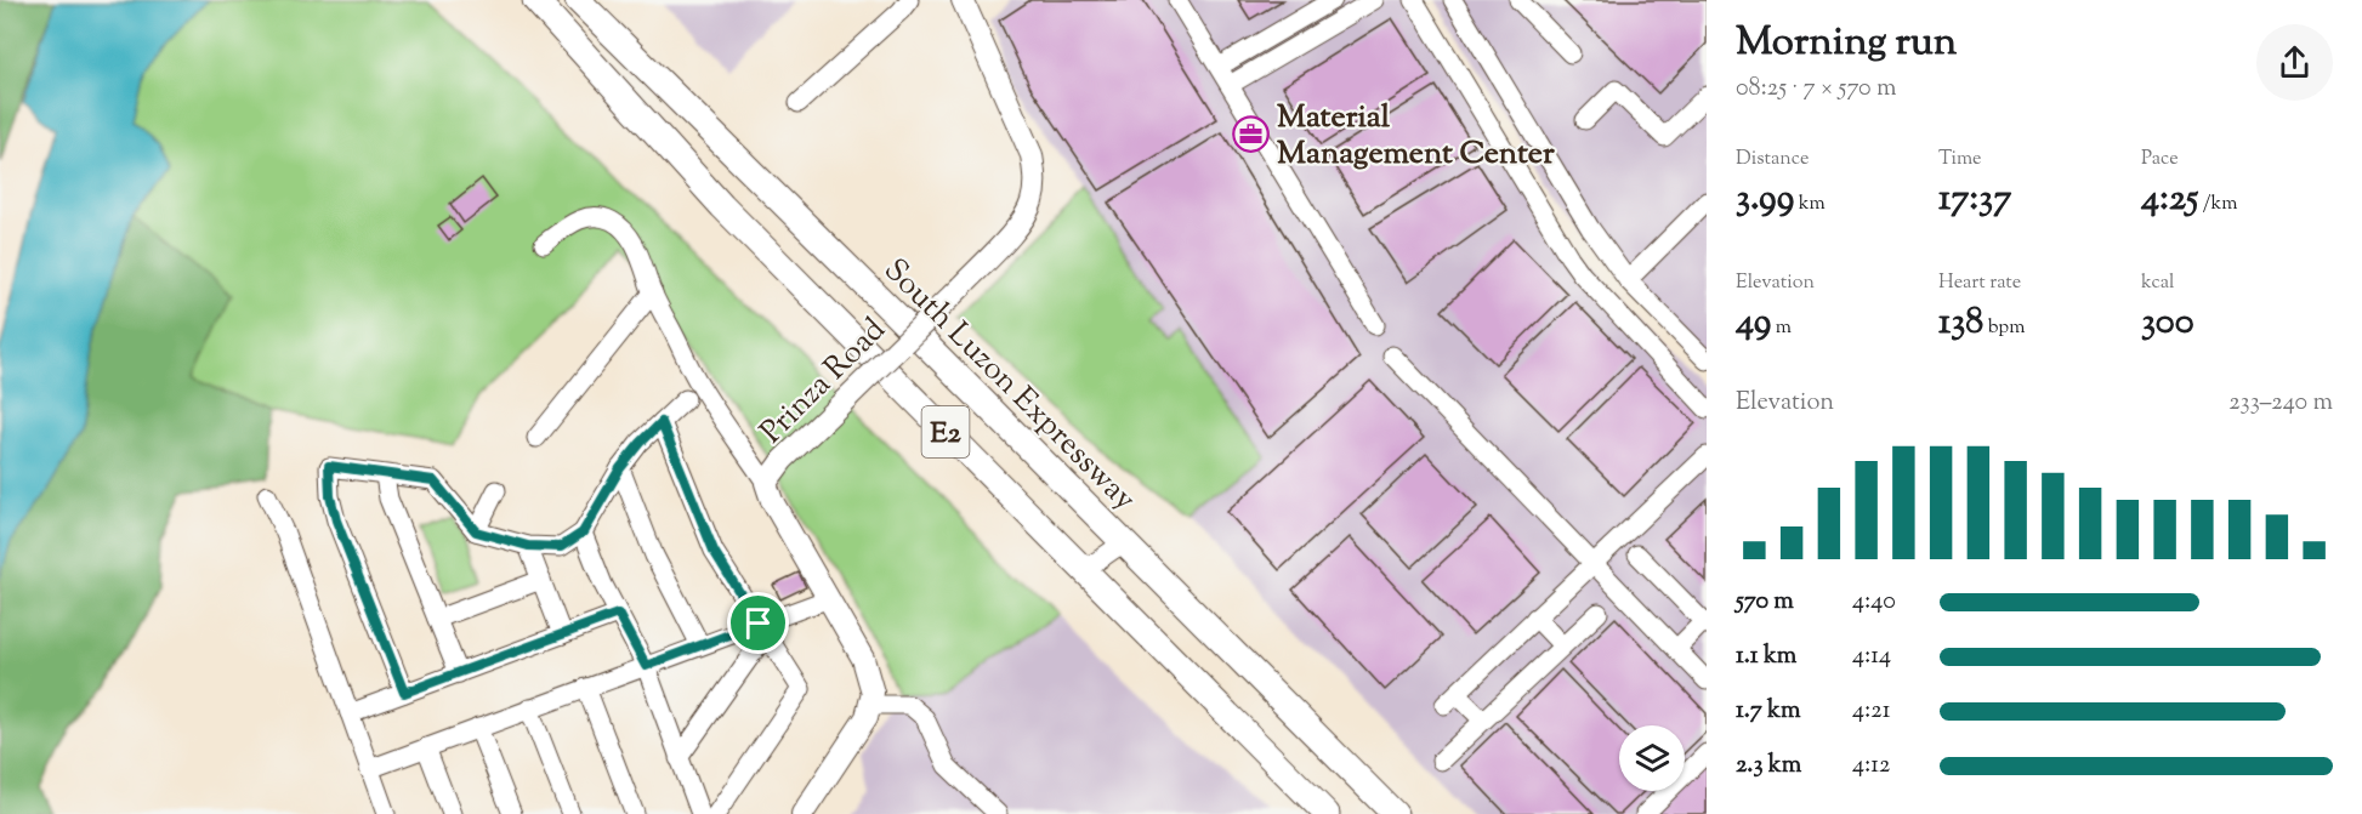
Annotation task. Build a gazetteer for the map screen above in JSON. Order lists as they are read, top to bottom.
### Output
{
  "streets": {
    "highway": ["South Luzon Expressway", "E2"],
    "main road": ["Prinza Road"]
  },
  "places": {
    "office": ["Material Management Center"]
  },
  "page": {
    "heading": ["Morning run", "08:25 · 7 × 570 m"],
    "stats": [
      ["Distance", "3.99 km"],
      ["Time", "17:37"],
      ["Pace", "4:25 /km"],
      ["Elevation", "49 m"],
      ["Heart rate", "138 bpm"],
      ["kcal", "300"]
    ],
    "chart": ["Elevation", "233–240 m"],
    "list": [
      {
        "name": "570 m",
        "note": "4:40"
      },
      {
        "name": "1.1 km",
        "note": "4:14"
      },
      {
        "name": "1.7 km",
        "note": "4:21"
      },
      {
        "name": "2.3 km",
        "note": "4:12"
      }
    ]
  }
}
